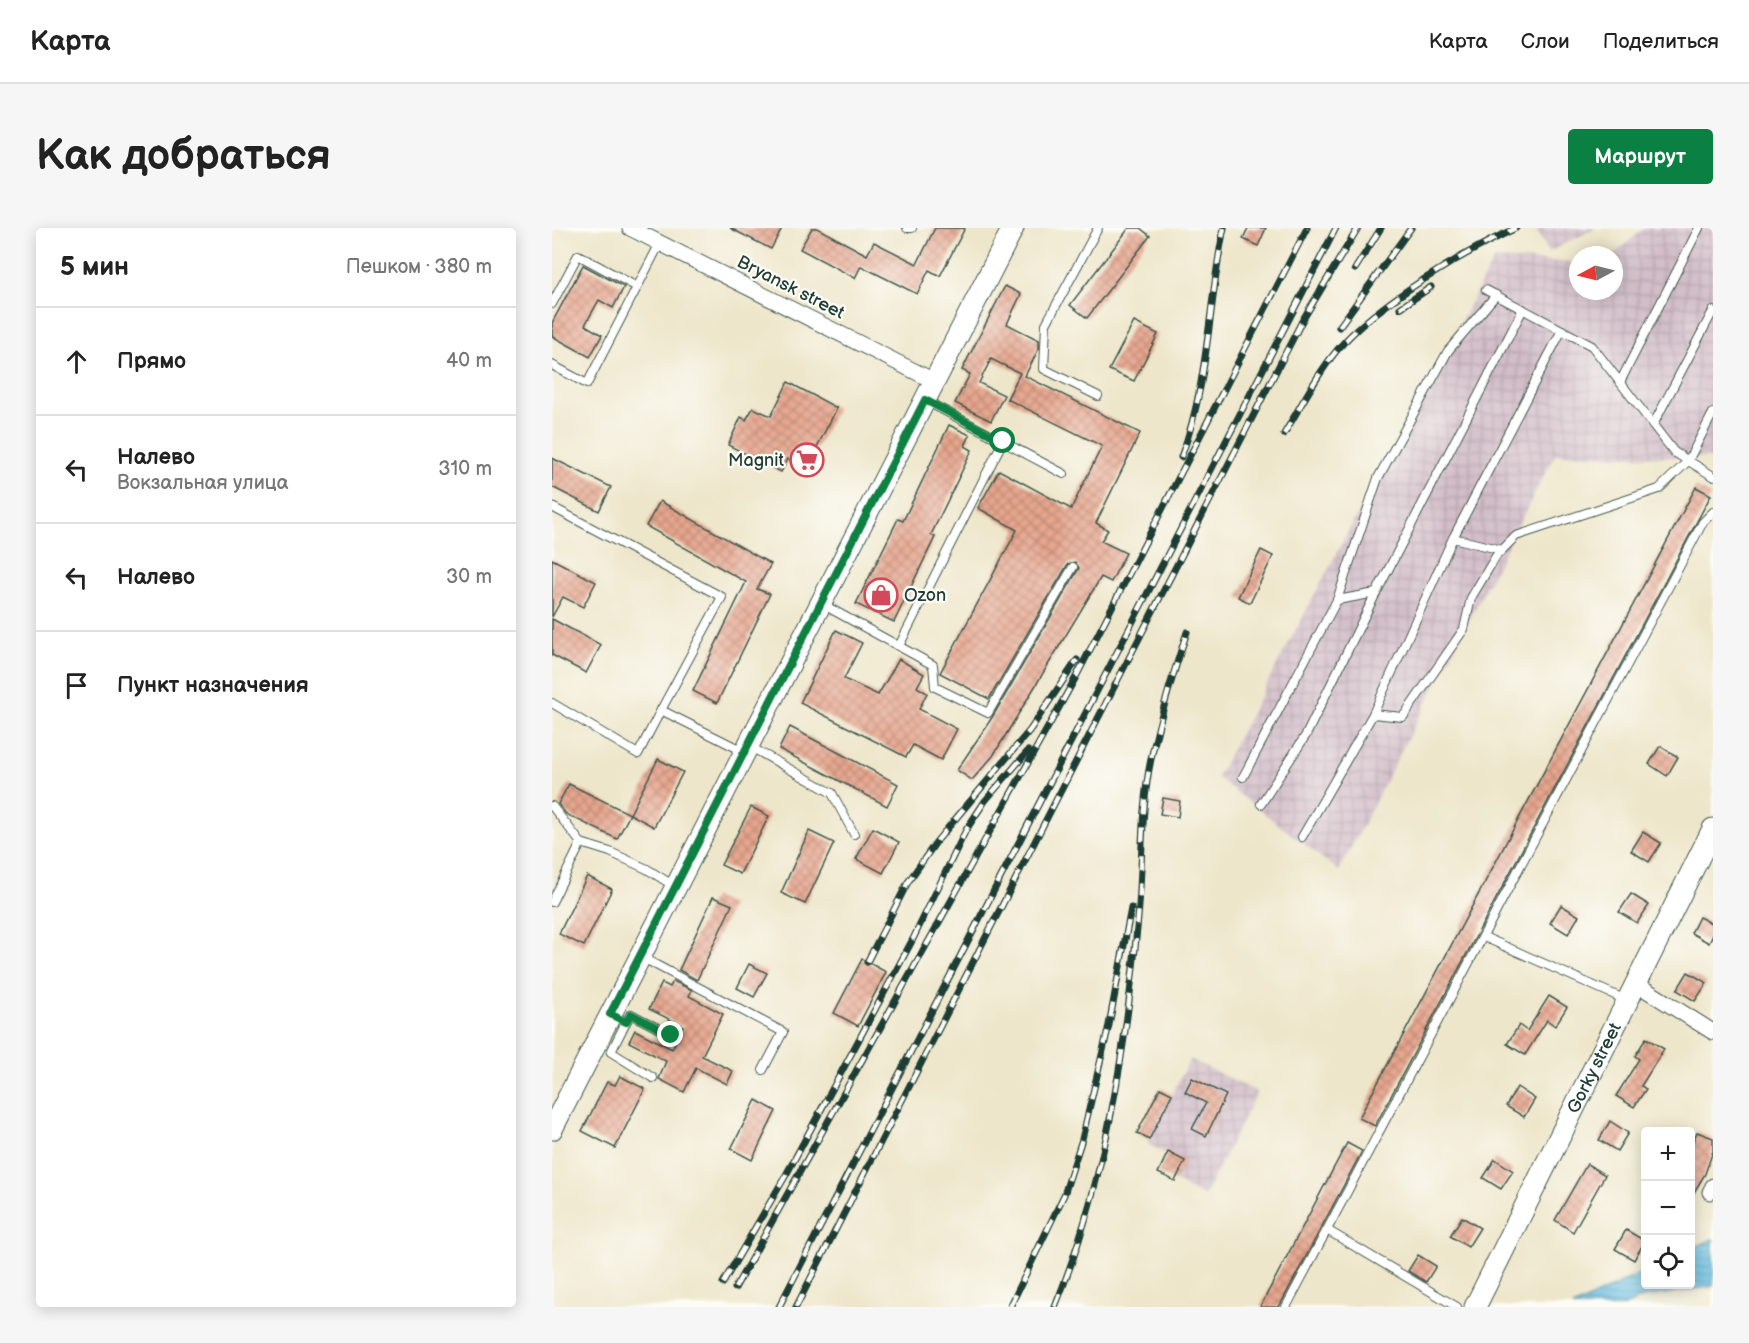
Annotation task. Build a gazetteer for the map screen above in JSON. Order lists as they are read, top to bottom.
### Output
{
  "streets": {
    "main road": ["Gorky street"],
    "street": ["Bryansk street"]
  },
  "places": {
    "supermarket": ["Magnit"],
    "shop": ["Ozon"]
  },
  "north": "left",
  "page": {
    "header": "Карта",
    "nav": ["Карта", "Слои", "Поделиться"],
    "buttons": "Маршрут",
    "title": "Как добраться",
    "heading": ["5 мин", "Пешком · 380 m"],
    "list": [
      ["Прямо", "40 m"],
      ["Налево", "Вокзальная улица", "310 m"],
      ["Налево", "30 m"],
      "Пункт назначения"
    ],
    "map_buttons": ["+", "−"]
  }
}
